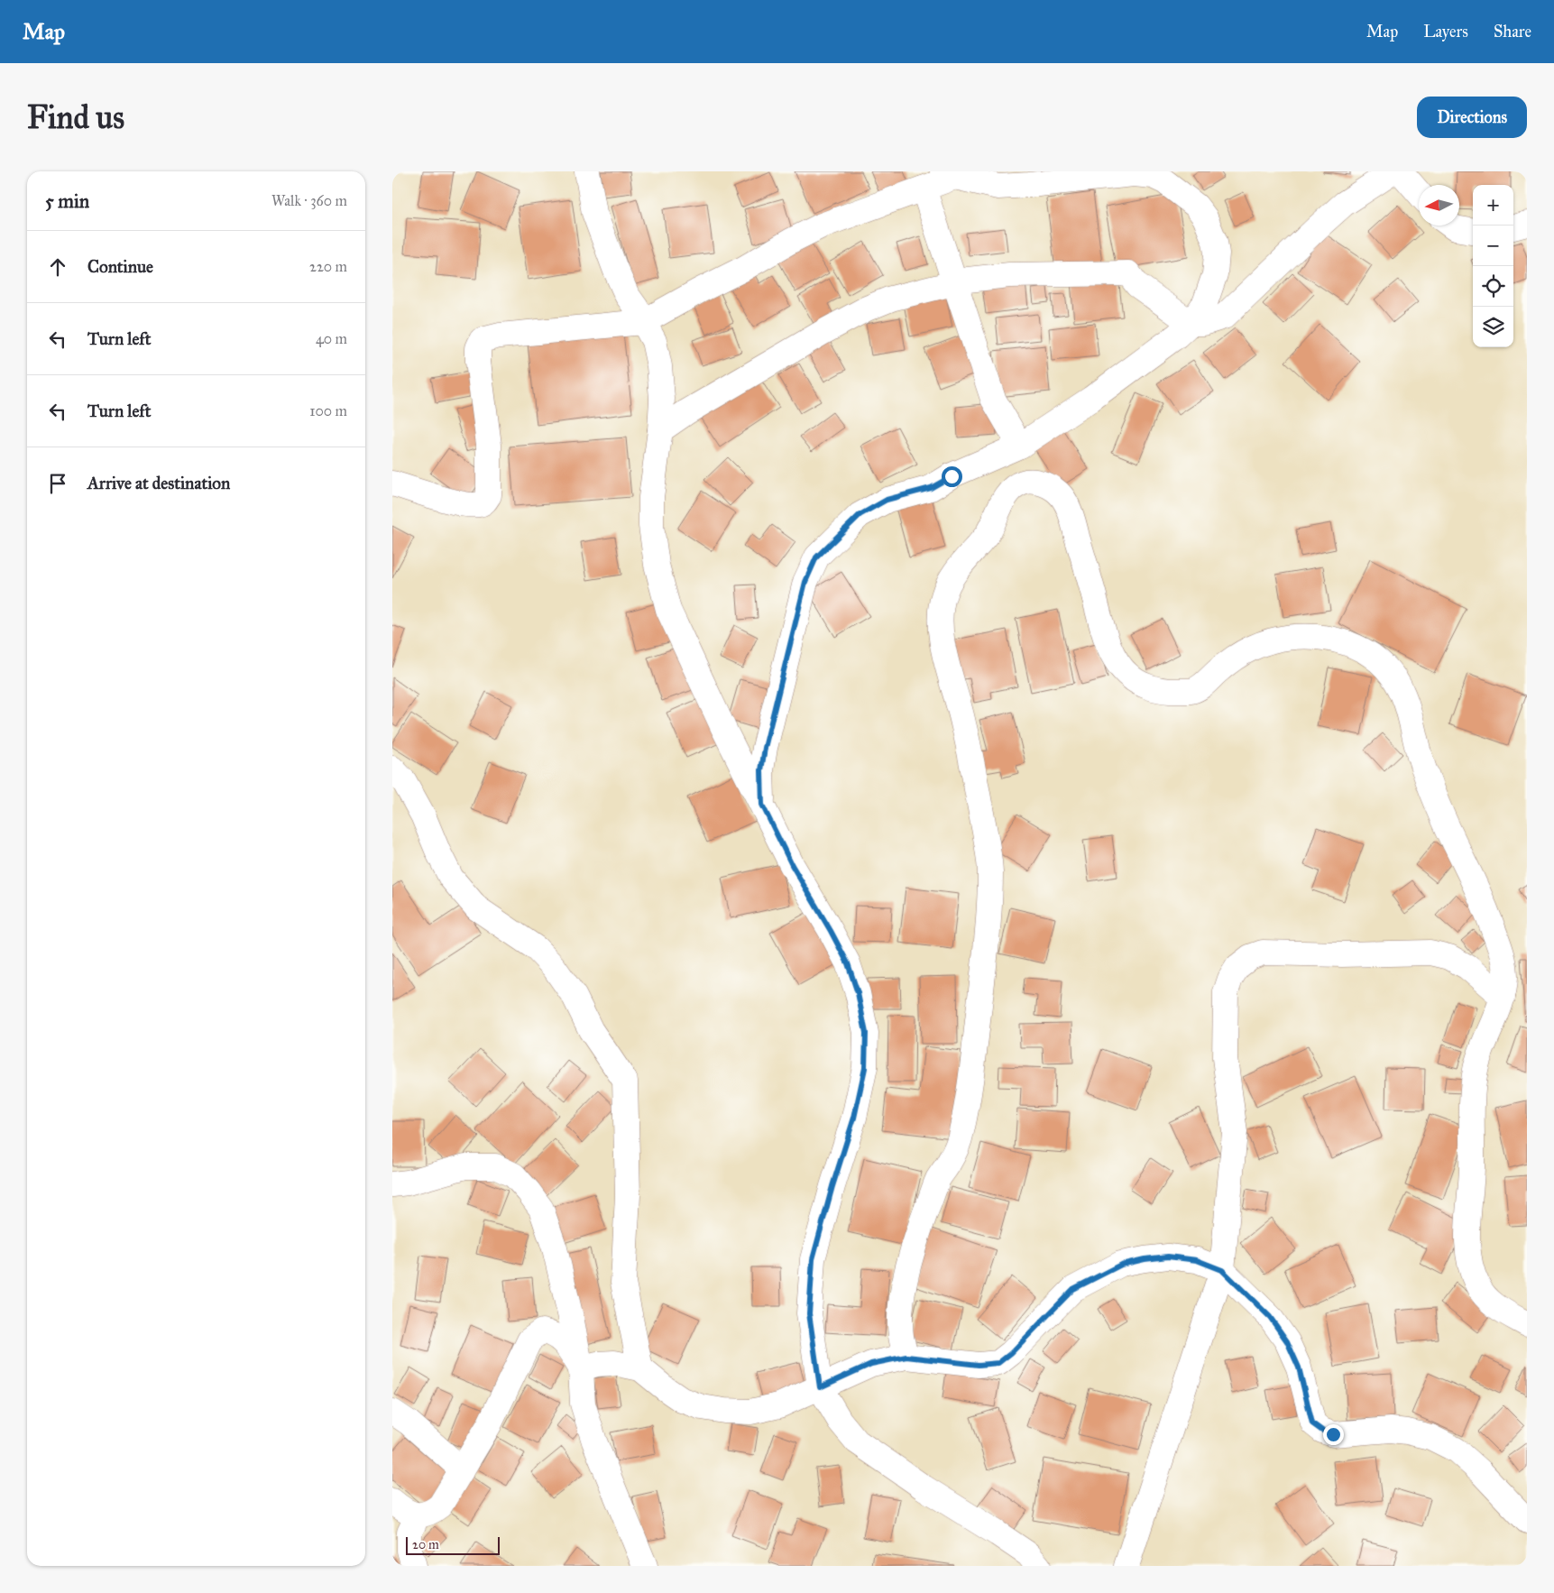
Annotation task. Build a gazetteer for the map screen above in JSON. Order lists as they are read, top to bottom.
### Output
{
  "scale_bar": "20 m",
  "north": "left",
  "page": {
    "header": "Map",
    "nav": ["Map", "Layers", "Share"],
    "buttons": "Directions",
    "title": "Find us",
    "heading": ["5 min", "Walk · 360 m"],
    "map_buttons": ["+", "−"],
    "list": [
      ["Continue", "220 m"],
      ["Turn left", "40 m"],
      ["Turn left", "100 m"],
      "Arrive at destination"
    ],
    "scale": "20 m"
  }
}
